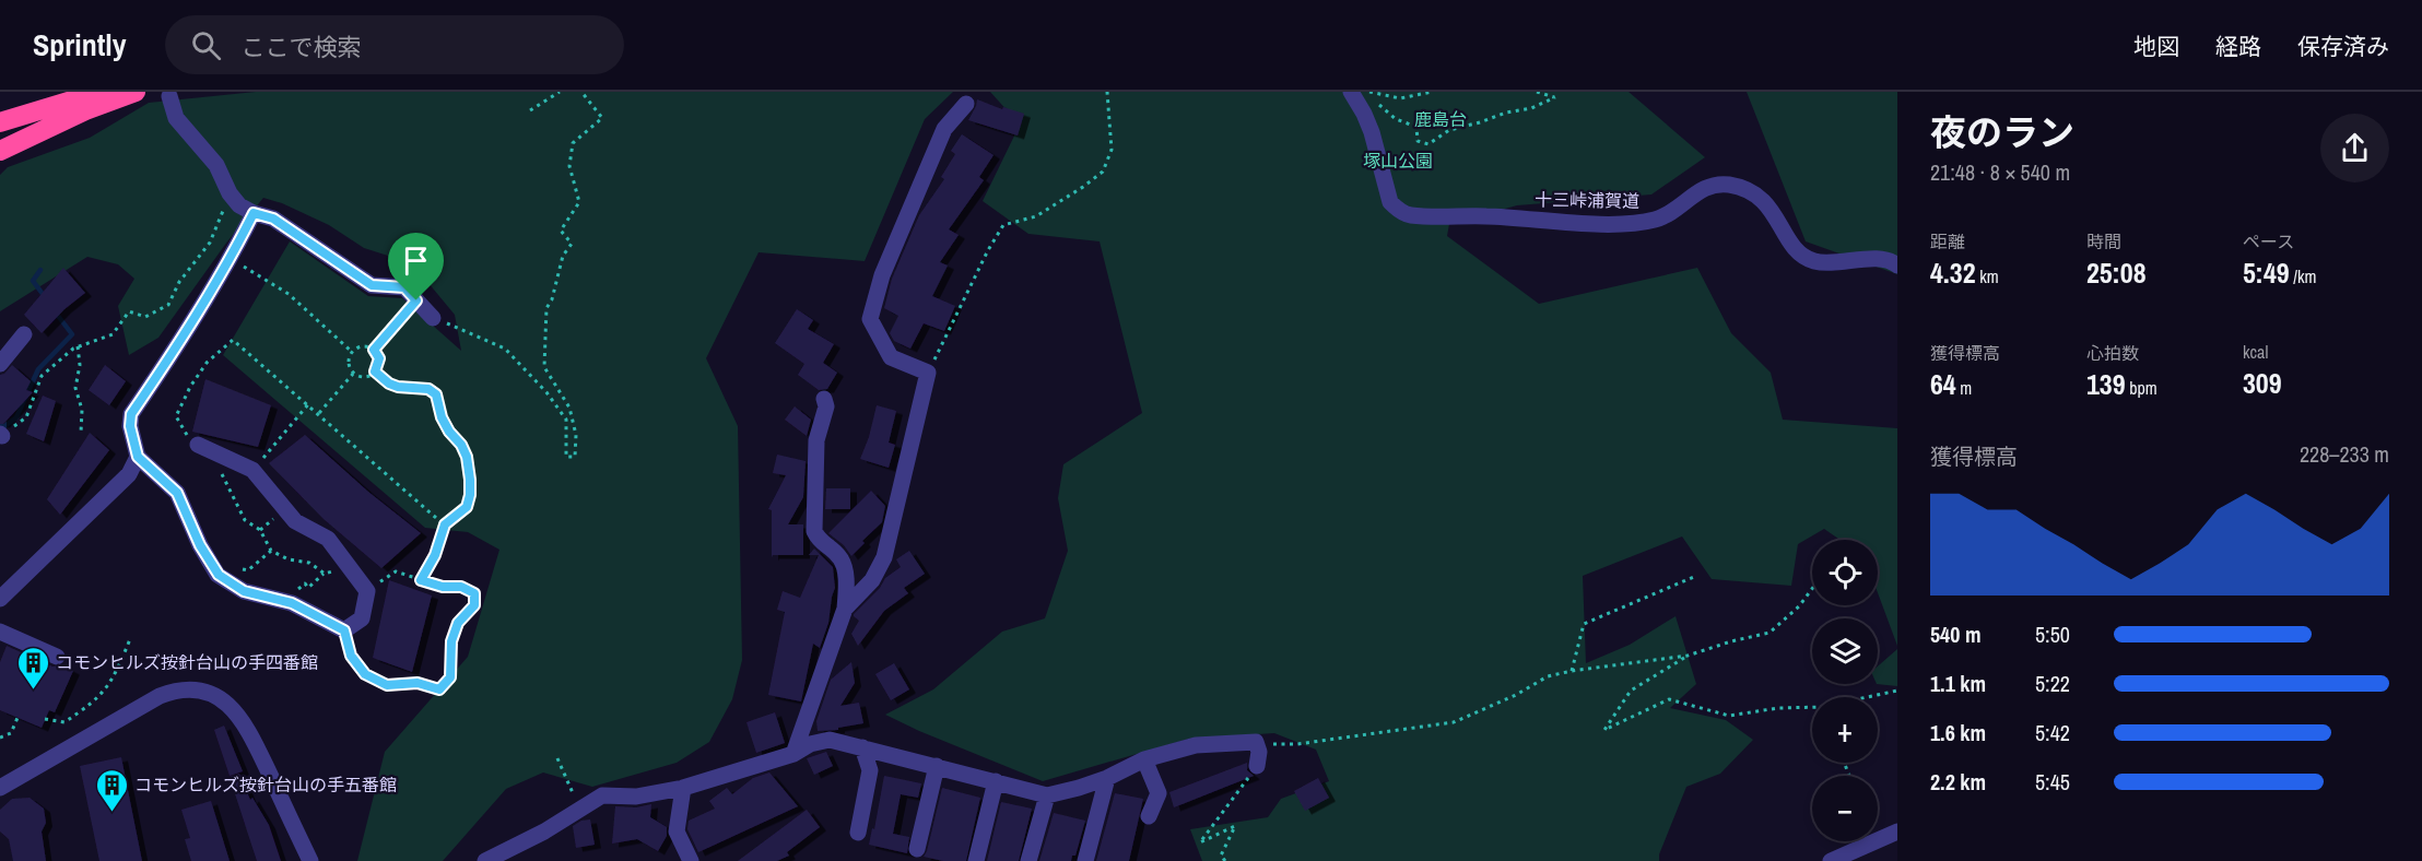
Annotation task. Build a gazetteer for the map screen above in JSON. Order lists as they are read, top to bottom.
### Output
{
  "streets": {
    "street": ["十三峠浦賀道"]
  },
  "parks": ["鹿島台", "塚山公園"],
  "places": {
    "building": ["コモンヒルズ按針台山の手四番館", "コモンヒルズ按針台山の手五番館"]
  },
  "page": {
    "header": "Sprintly",
    "search": "ここで検索",
    "nav": ["地図", "経路", "保存済み"],
    "heading": ["夜のラン", "21:48 · 8 × 540 m"],
    "stats": [
      ["距離", "4.32 km"],
      ["時間", "25:08"],
      ["ペース", "5:49 /km"],
      ["獲得標高", "64 m"],
      ["心拍数", "139 bpm"],
      ["kcal", "309"]
    ],
    "chart": ["獲得標高", "228–233 m"],
    "map_buttons": ["+", "−"],
    "list": [
      {
        "name": "540 m",
        "note": "5:50"
      },
      {
        "name": "1.1 km",
        "note": "5:22"
      },
      {
        "name": "1.6 km",
        "note": "5:42"
      },
      {
        "name": "2.2 km",
        "note": "5:45"
      }
    ]
  }
}
